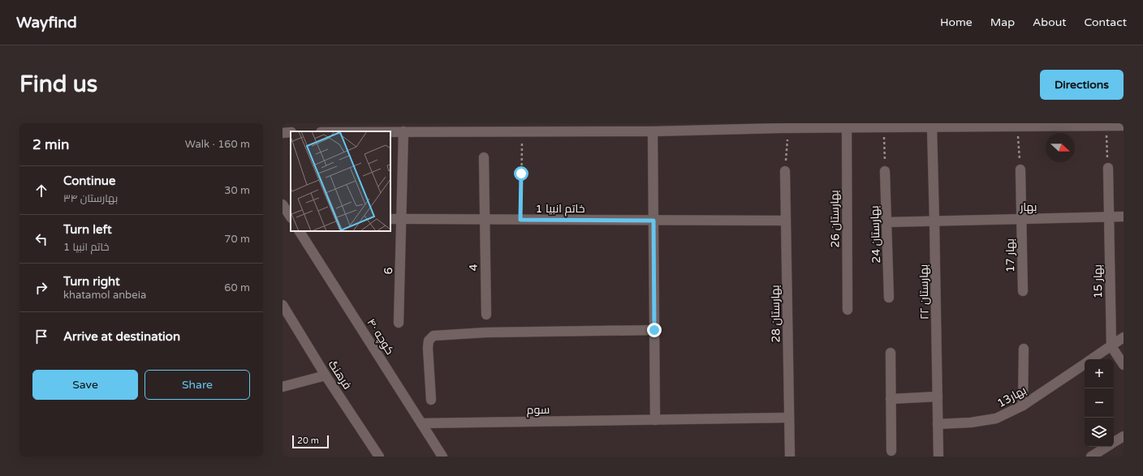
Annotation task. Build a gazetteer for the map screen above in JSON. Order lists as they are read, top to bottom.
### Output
{
  "streets": {
    "street": [
      "بهار",
      "خاتم انبیا 1",
      "بهارستان 26",
      "بهارستان 24",
      "بهار 17",
      "4",
      "6",
      "بهار 15",
      "بهارستان ۲۲",
      "بهارستان 28",
      "کوچه ۴۰",
      "فرهنگ",
      "بهار13",
      "سوم"
    ]
  },
  "crossings": [
    ["بهار", "بهارستان 24"],
    ["بهار", "بهار 17"],
    ["بهار", "بهار 15"],
    ["بهار", "بهارستان ۲۲"],
    ["خاتم انبیا 1", "4"],
    ["خاتم انبیا 1", "6"],
    ["خاتم انبیا 1", "بهارستان 28"],
    ["بهار 15", "بهار13"],
    ["بهارستان ۲۲", "بهار13"],
    ["بهارستان 28", "سوم"],
    ["کوچه ۴۰", "سوم"]
  ],
  "scale_bar": "20 m",
  "north": "right",
  "page": {
    "header": "Wayfind",
    "nav": [
      "Home",
      "Map",
      "About",
      "Contact"
    ],
    "buttons": [
      "Directions",
      ["Save", "Share"]
    ],
    "title": "Find us",
    "heading": ["2 min", "Walk · 160 m"],
    "list": [
      ["Continue", "بهارستان ۳۴", "30 m"],
      ["Turn left", "خاتم انبیا 1", "70 m"],
      ["Turn right", "khatamol anbeia", "60 m"],
      "Arrive at destination"
    ],
    "map_buttons": ["+", "−"],
    "scale": "20 m"
  }
}
